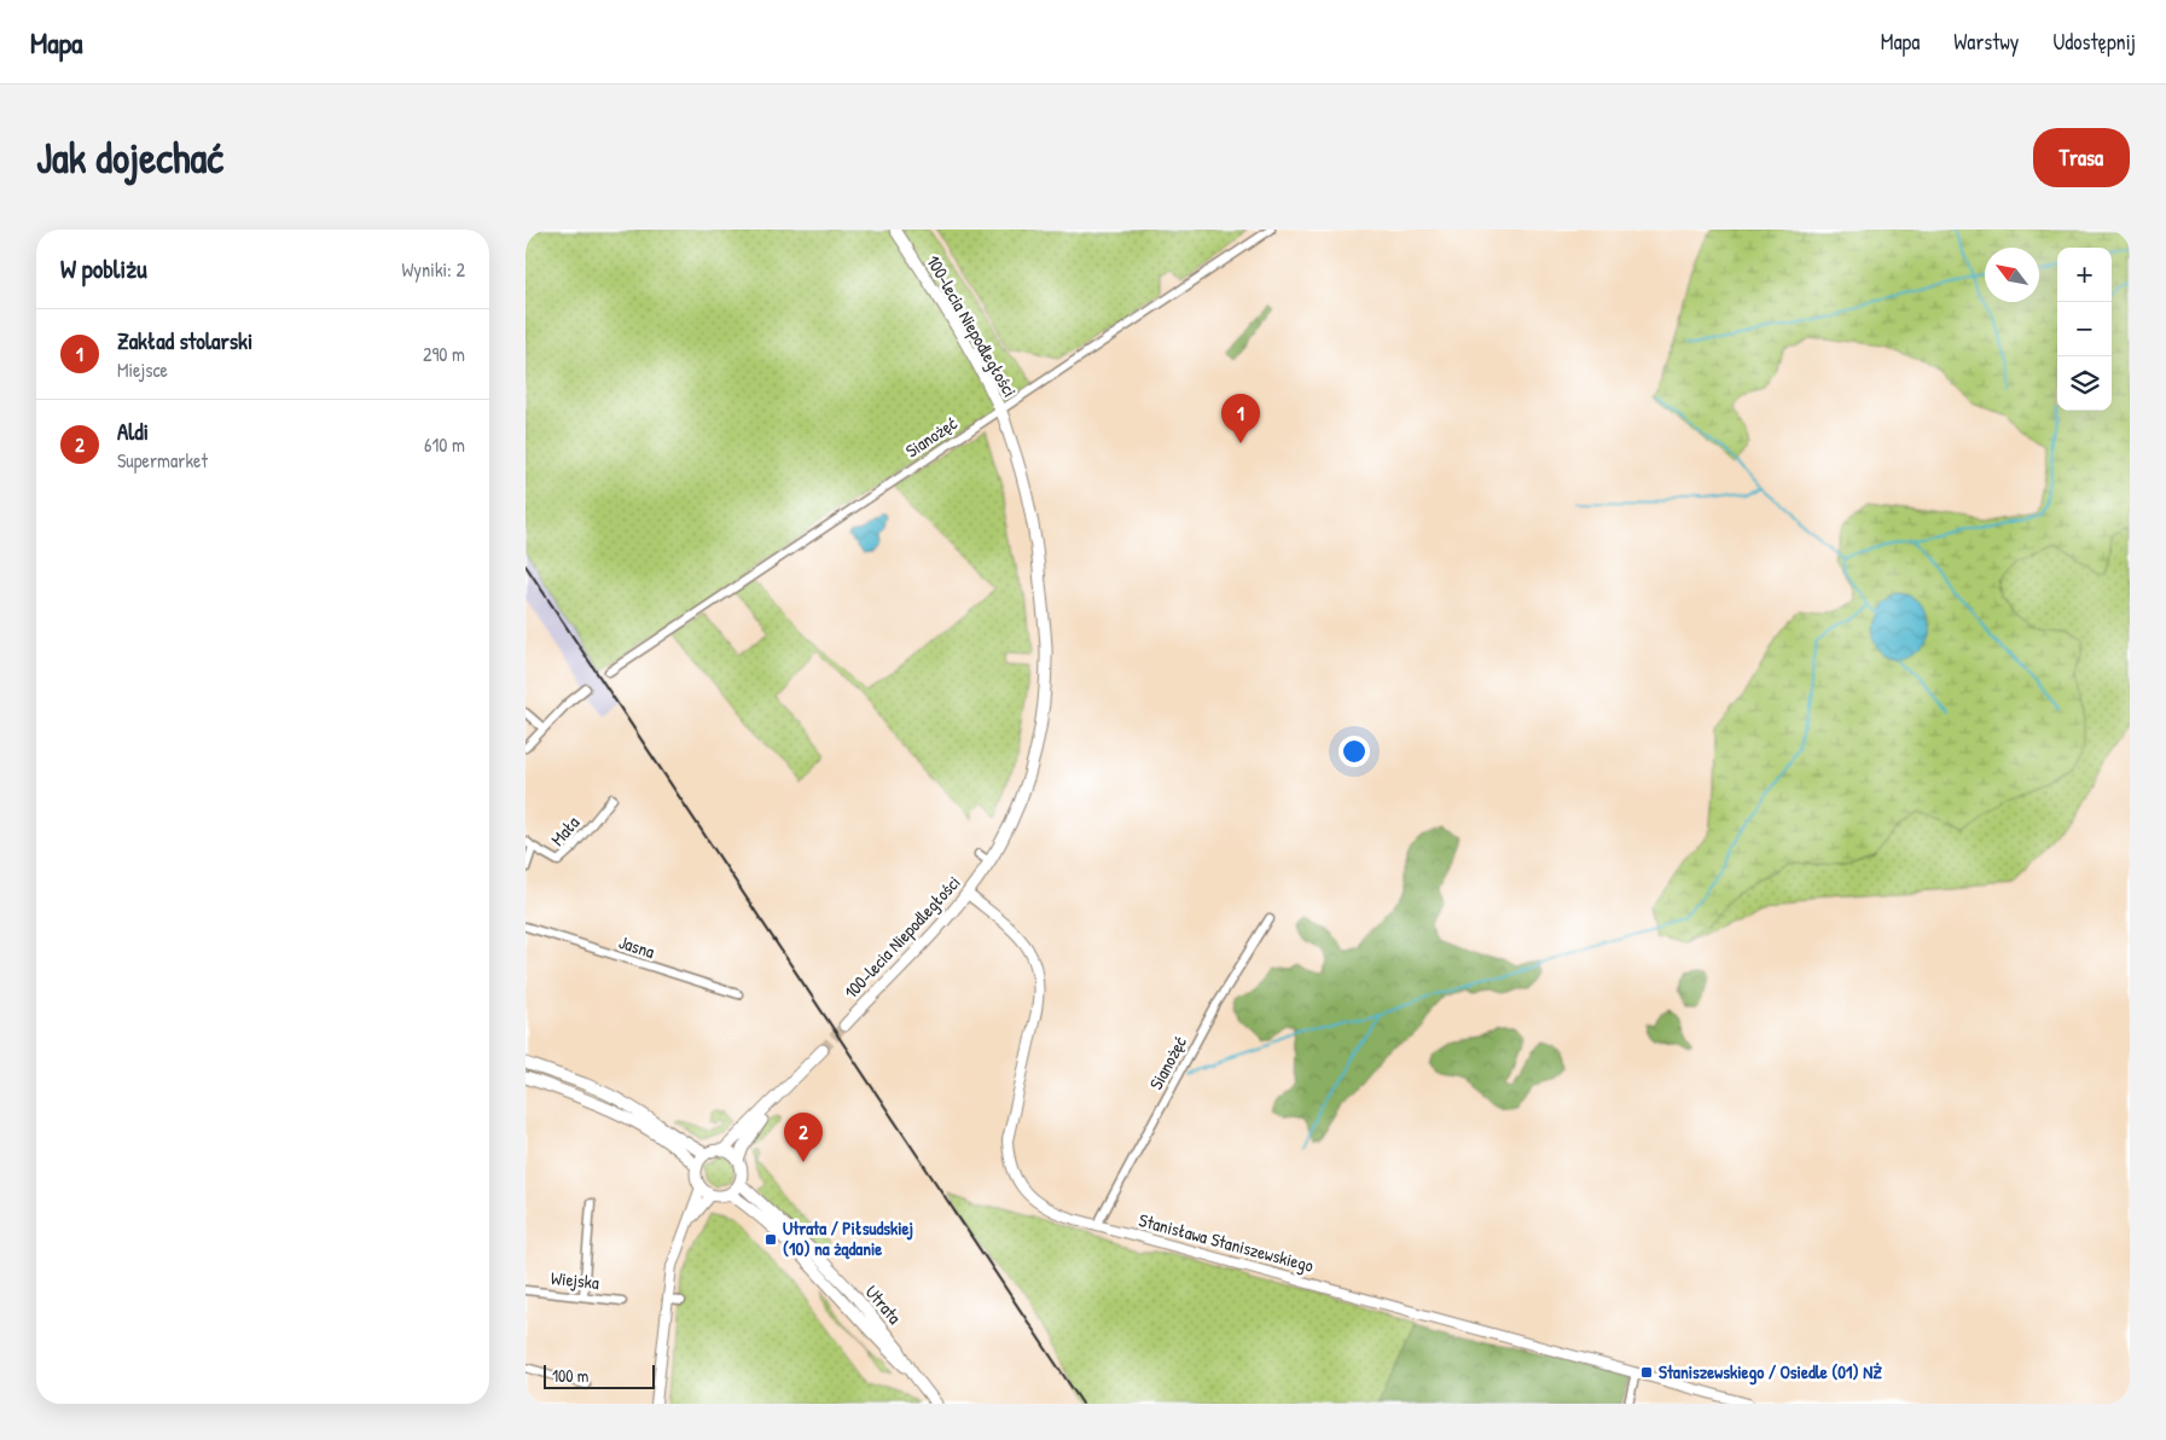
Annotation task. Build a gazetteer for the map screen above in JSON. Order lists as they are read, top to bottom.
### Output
{
  "streets": {
    "main road": ["100-lecia Niepodległości", "Utrata"],
    "street": [
      "Sianożęć",
      "Mała",
      "Jasna",
      "Stanisława Staniszewskiego",
      "Wiejska"
    ]
  },
  "crossings": [
    ["100-lecia Niepodległości", "Sianożęć"],
    ["100-lecia Niepodległości", "Stanisława Staniszewskiego"],
    ["Sianożęć", "Stanisława Staniszewskiego"]
  ],
  "places": {
    "transit": ["Utrata / Piłsudskiej (10) na żądanie", "Staniszewskiego / Osiedle (01) NŻ"]
  },
  "scale_bar": "100 m",
  "north": "top left",
  "page": {
    "header": "Mapa",
    "nav": ["Mapa", "Warstwy", "Udostępnij"],
    "buttons": "Trasa",
    "title": "Jak dojechać",
    "heading": ["W pobliżu", "Wyniki: 2"],
    "map_buttons": ["+", "−"],
    "list": [
      {
        "mark": "1",
        "name": "Zakład stolarski",
        "note": "Miejsce",
        "value": "290 m"
      },
      {
        "mark": "2",
        "name": "Aldi",
        "note": "Supermarket",
        "value": "610 m"
      }
    ],
    "pins": ["1", "2"],
    "scale": "100 m"
  }
}
